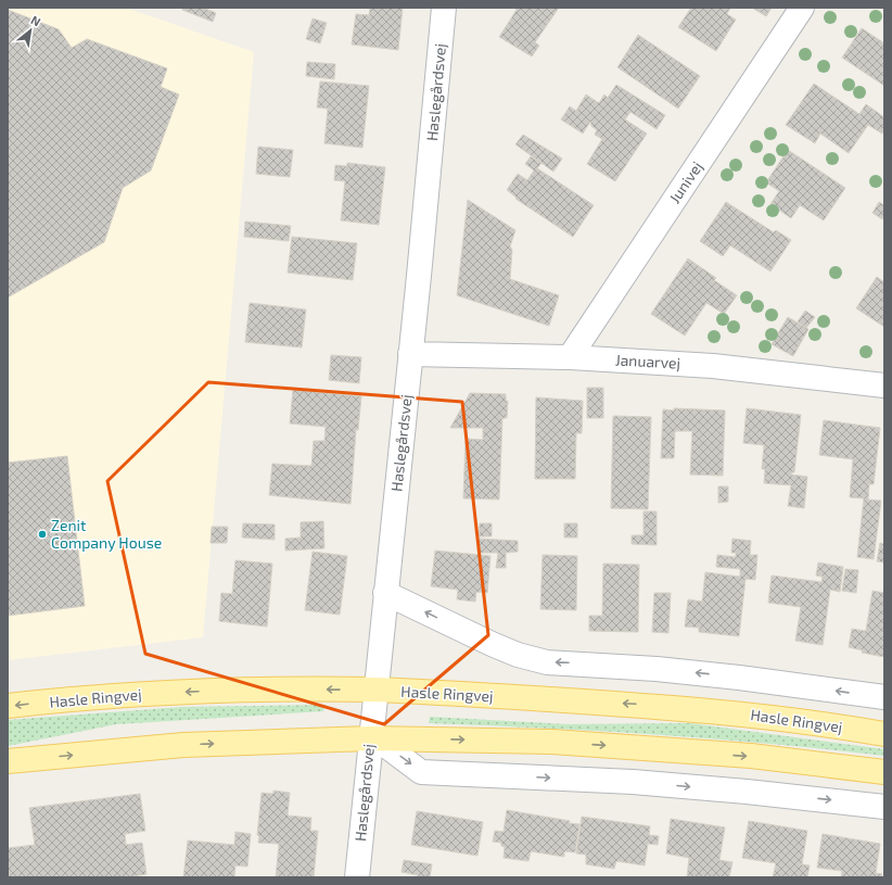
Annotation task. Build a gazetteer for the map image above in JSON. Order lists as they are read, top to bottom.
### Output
{
  "streets": {
    "main road": ["Hasle Ringvej"],
    "street": ["Haslegårdsvej", "Junivej", "Januarvej"]
  },
  "crossings": [
    ["Haslegårdsvej", "Januarvej"],
    ["Haslegårdsvej", "Hasle Ringvej"],
    ["Junivej", "Januarvej"]
  ],
  "places": ["Zenit Company House"],
  "north": "top right"
}
